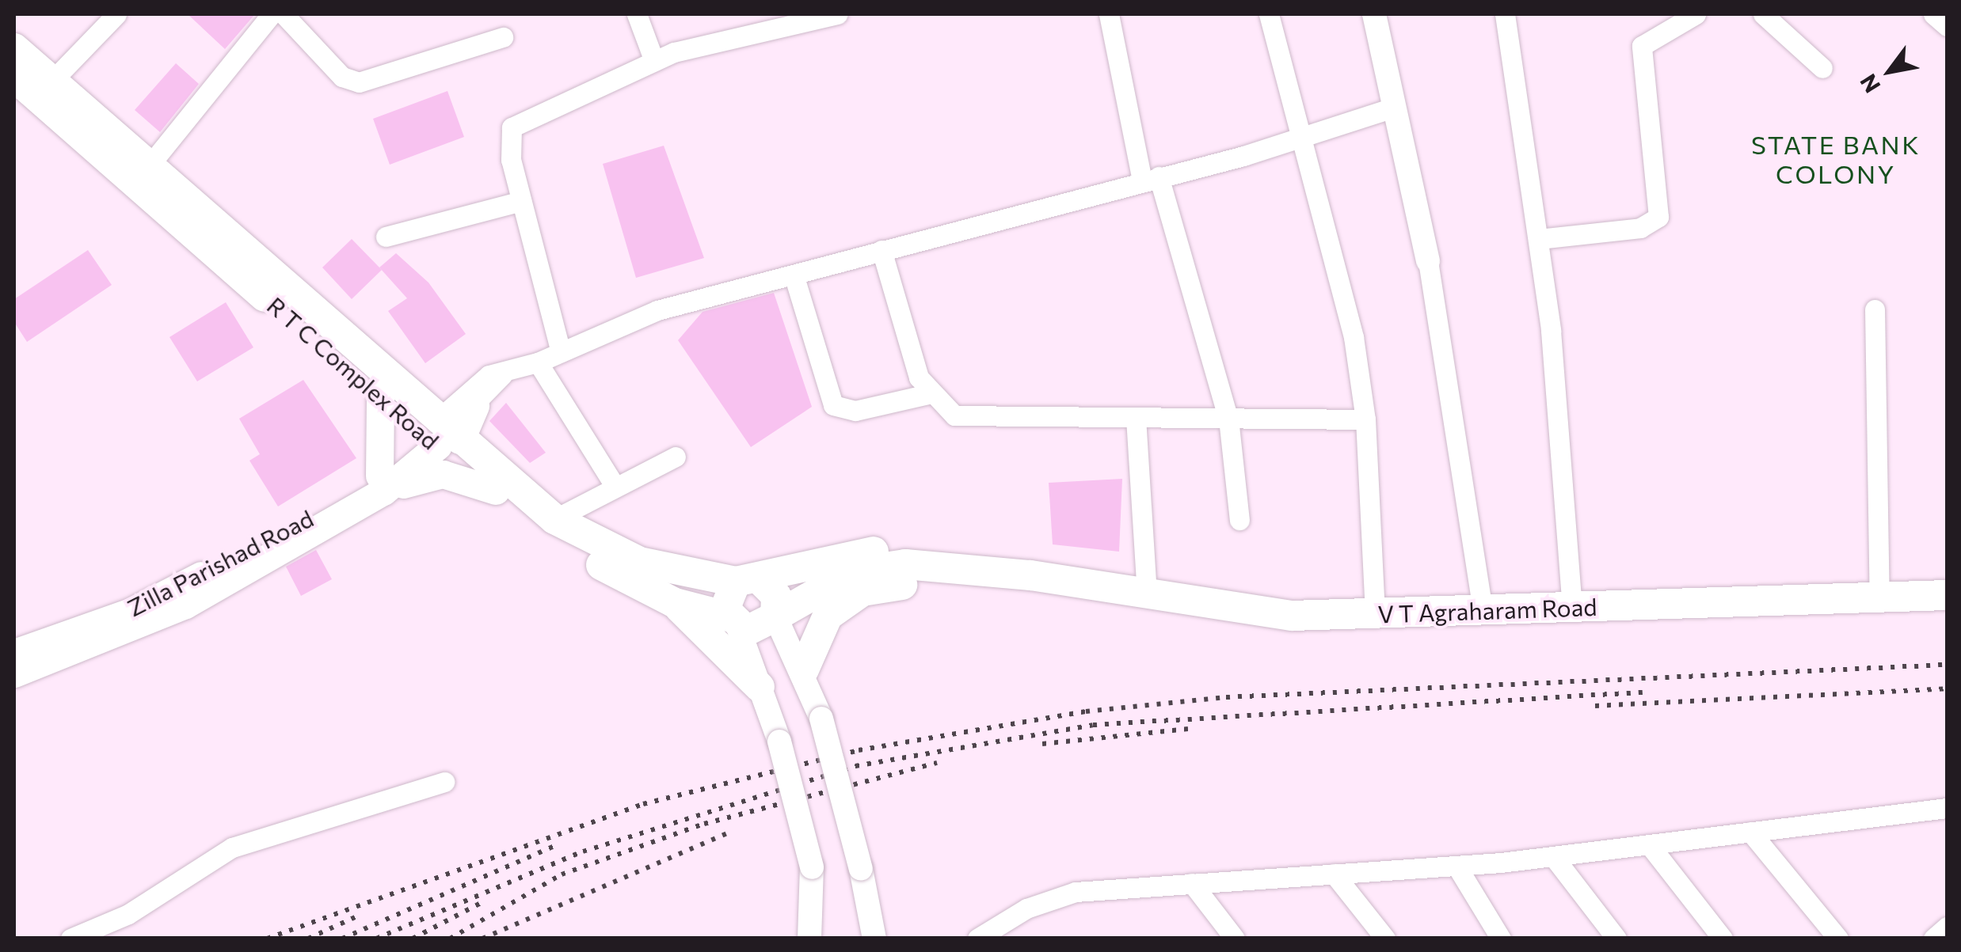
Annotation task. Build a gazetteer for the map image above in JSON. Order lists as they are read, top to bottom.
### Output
{
  "streets": {
    "main road": ["R T C Complex Road", "Zilla Parishad Road", "V T Agraharam Road"]
  },
  "districts": ["STATE BANK COLONY"],
  "north": "bottom left"
}
